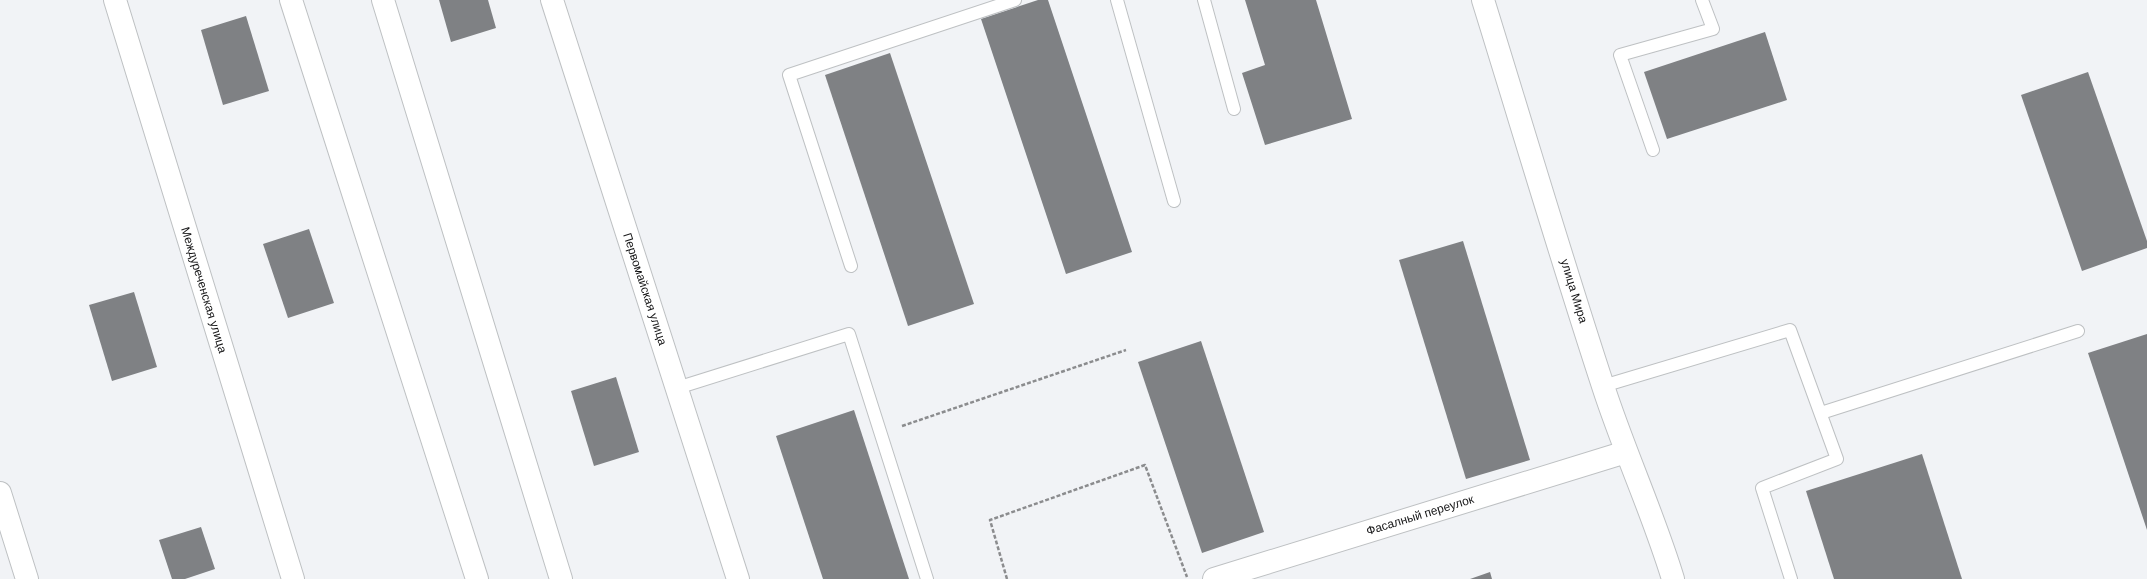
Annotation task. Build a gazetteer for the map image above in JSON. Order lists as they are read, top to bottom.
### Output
{
  "streets": {
    "street": [
      "Первомайская улица",
      "Междуреченская улица",
      "улица Мира",
      "Фасалный переулок"
    ]
  },
  "crossings": [
    ["улица Мира", "Фасалный переулок"]
  ]
}
